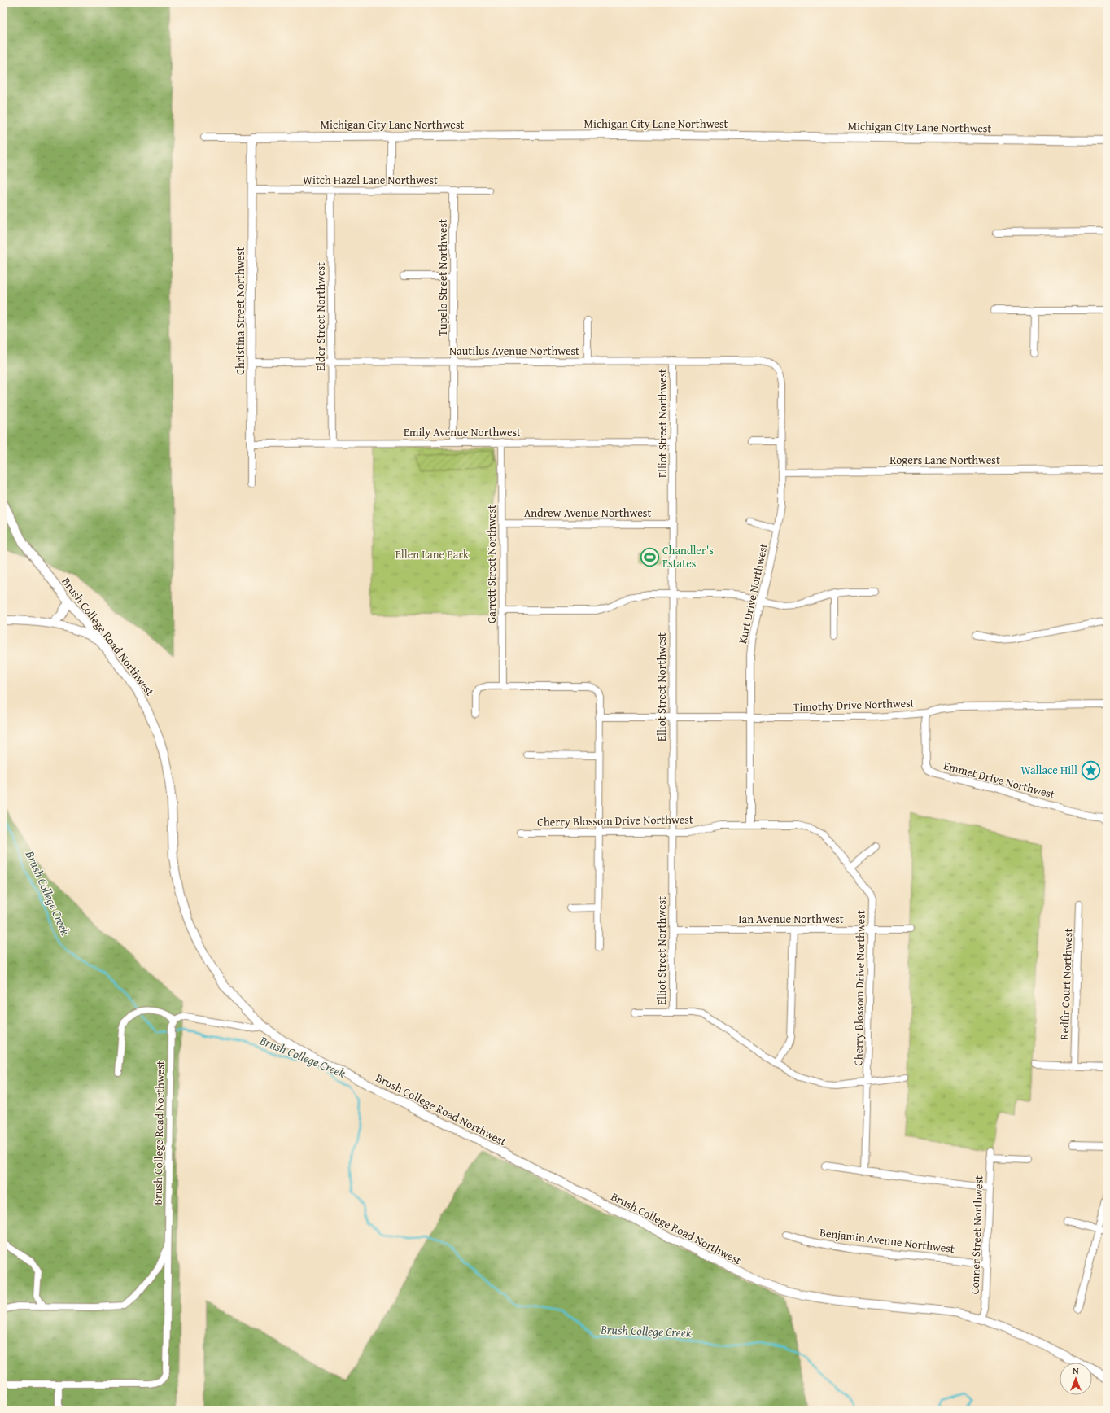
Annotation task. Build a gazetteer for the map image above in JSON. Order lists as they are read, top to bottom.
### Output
{
  "streets": {
    "street": [
      "Michigan City Lane Northwest",
      "Witch Hazel Lane Northwest",
      "Tupelo Street Northwest",
      "Christina Street Northwest",
      "Elder Street Northwest",
      "Nautilus Avenue Northwest",
      "Elliot Street Northwest",
      "Emily Avenue Northwest",
      "Rogers Lane Northwest",
      "Andrew Avenue Northwest",
      "Garrett Street Northwest",
      "Kurt Drive Northwest",
      "Brush College Road Northwest",
      "Timothy Drive Northwest",
      "Emmet Drive Northwest",
      "Cherry Blossom Drive Northwest",
      "Ian Avenue Northwest",
      "Redfir Court Northwest",
      "Conner Street Northwest",
      "Benjamin Avenue Northwest"
    ]
  },
  "crossings": [
    ["Michigan City Lane Northwest", "Christina Street Northwest"],
    ["Witch Hazel Lane Northwest", "Tupelo Street Northwest"],
    ["Witch Hazel Lane Northwest", "Christina Street Northwest"],
    ["Witch Hazel Lane Northwest", "Elder Street Northwest"],
    ["Tupelo Street Northwest", "Nautilus Avenue Northwest"],
    ["Tupelo Street Northwest", "Emily Avenue Northwest"],
    ["Christina Street Northwest", "Nautilus Avenue Northwest"],
    ["Christina Street Northwest", "Emily Avenue Northwest"],
    ["Elder Street Northwest", "Nautilus Avenue Northwest"],
    ["Elder Street Northwest", "Emily Avenue Northwest"],
    ["Nautilus Avenue Northwest", "Elliot Street Northwest"],
    ["Nautilus Avenue Northwest", "Kurt Drive Northwest"],
    ["Elliot Street Northwest", "Emily Avenue Northwest"],
    ["Elliot Street Northwest", "Andrew Avenue Northwest"],
    ["Elliot Street Northwest", "Timothy Drive Northwest"],
    ["Elliot Street Northwest", "Cherry Blossom Drive Northwest"],
    ["Elliot Street Northwest", "Ian Avenue Northwest"],
    ["Emily Avenue Northwest", "Garrett Street Northwest"],
    ["Rogers Lane Northwest", "Kurt Drive Northwest"],
    ["Andrew Avenue Northwest", "Garrett Street Northwest"],
    ["Kurt Drive Northwest", "Timothy Drive Northwest"],
    ["Kurt Drive Northwest", "Cherry Blossom Drive Northwest"],
    ["Brush College Road Northwest", "Conner Street Northwest"],
    ["Timothy Drive Northwest", "Emmet Drive Northwest"],
    ["Cherry Blossom Drive Northwest", "Ian Avenue Northwest"],
    ["Conner Street Northwest", "Benjamin Avenue Northwest"]
  ],
  "water": ["Brush College Creek"],
  "parks": ["Ellen Lane Park"],
  "places": {
    "sports": ["Chandler's Estates"],
    "place": ["Wallace Hill"]
  },
  "north": "top"
}
